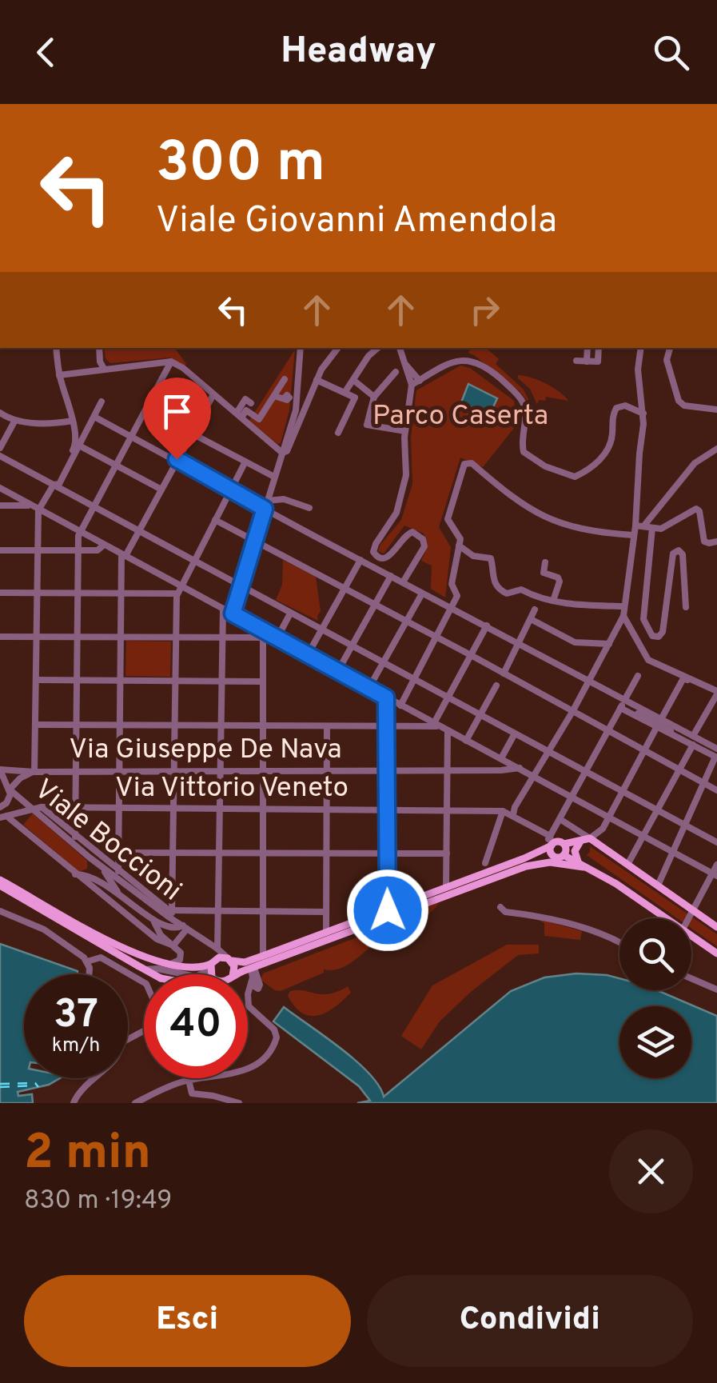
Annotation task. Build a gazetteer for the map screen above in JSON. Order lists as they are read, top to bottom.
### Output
{
  "streets": {
    "street": ["Via Giuseppe De Nava", "Via Vittorio Veneto", "Viale Boccioni"]
  },
  "crossings": [
    ["Via Giuseppe De Nava", "Viale Boccioni"],
    ["Via Vittorio Veneto", "Viale Boccioni"]
  ],
  "parks": ["Parco Caserta"],
  "page": {
    "header": "Headway",
    "turn": ["300 m", "Viale Giovanni Amendola"],
    "speed": "37 km/h",
    "limit": "40",
    "heading": ["2 min", "830 m · 19:49"],
    "buttons": ["Esci", "Condividi"]
  }
}
